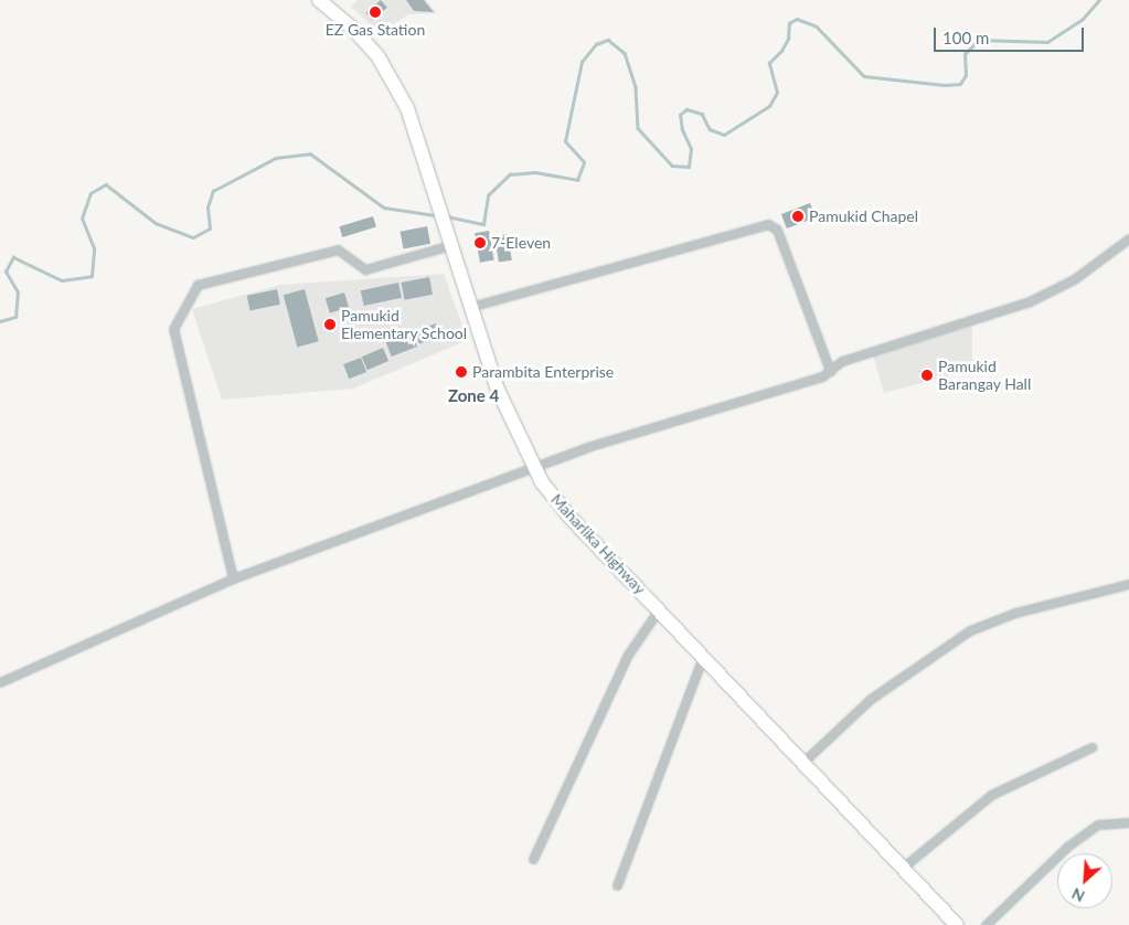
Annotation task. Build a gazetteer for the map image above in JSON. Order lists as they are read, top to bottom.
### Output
{
  "streets": {
    "highway": ["Maharlika Highway"]
  },
  "districts": ["Zone 4"],
  "places": [
    "EZ Gas Station",
    "Pamukid Chapel",
    "7-Eleven",
    "Pamukid Elementary School",
    "Parambita Enterprise",
    "Pamukid Barangay Hall"
  ],
  "scale_bar": "100 m",
  "north": "bottom left"
}
